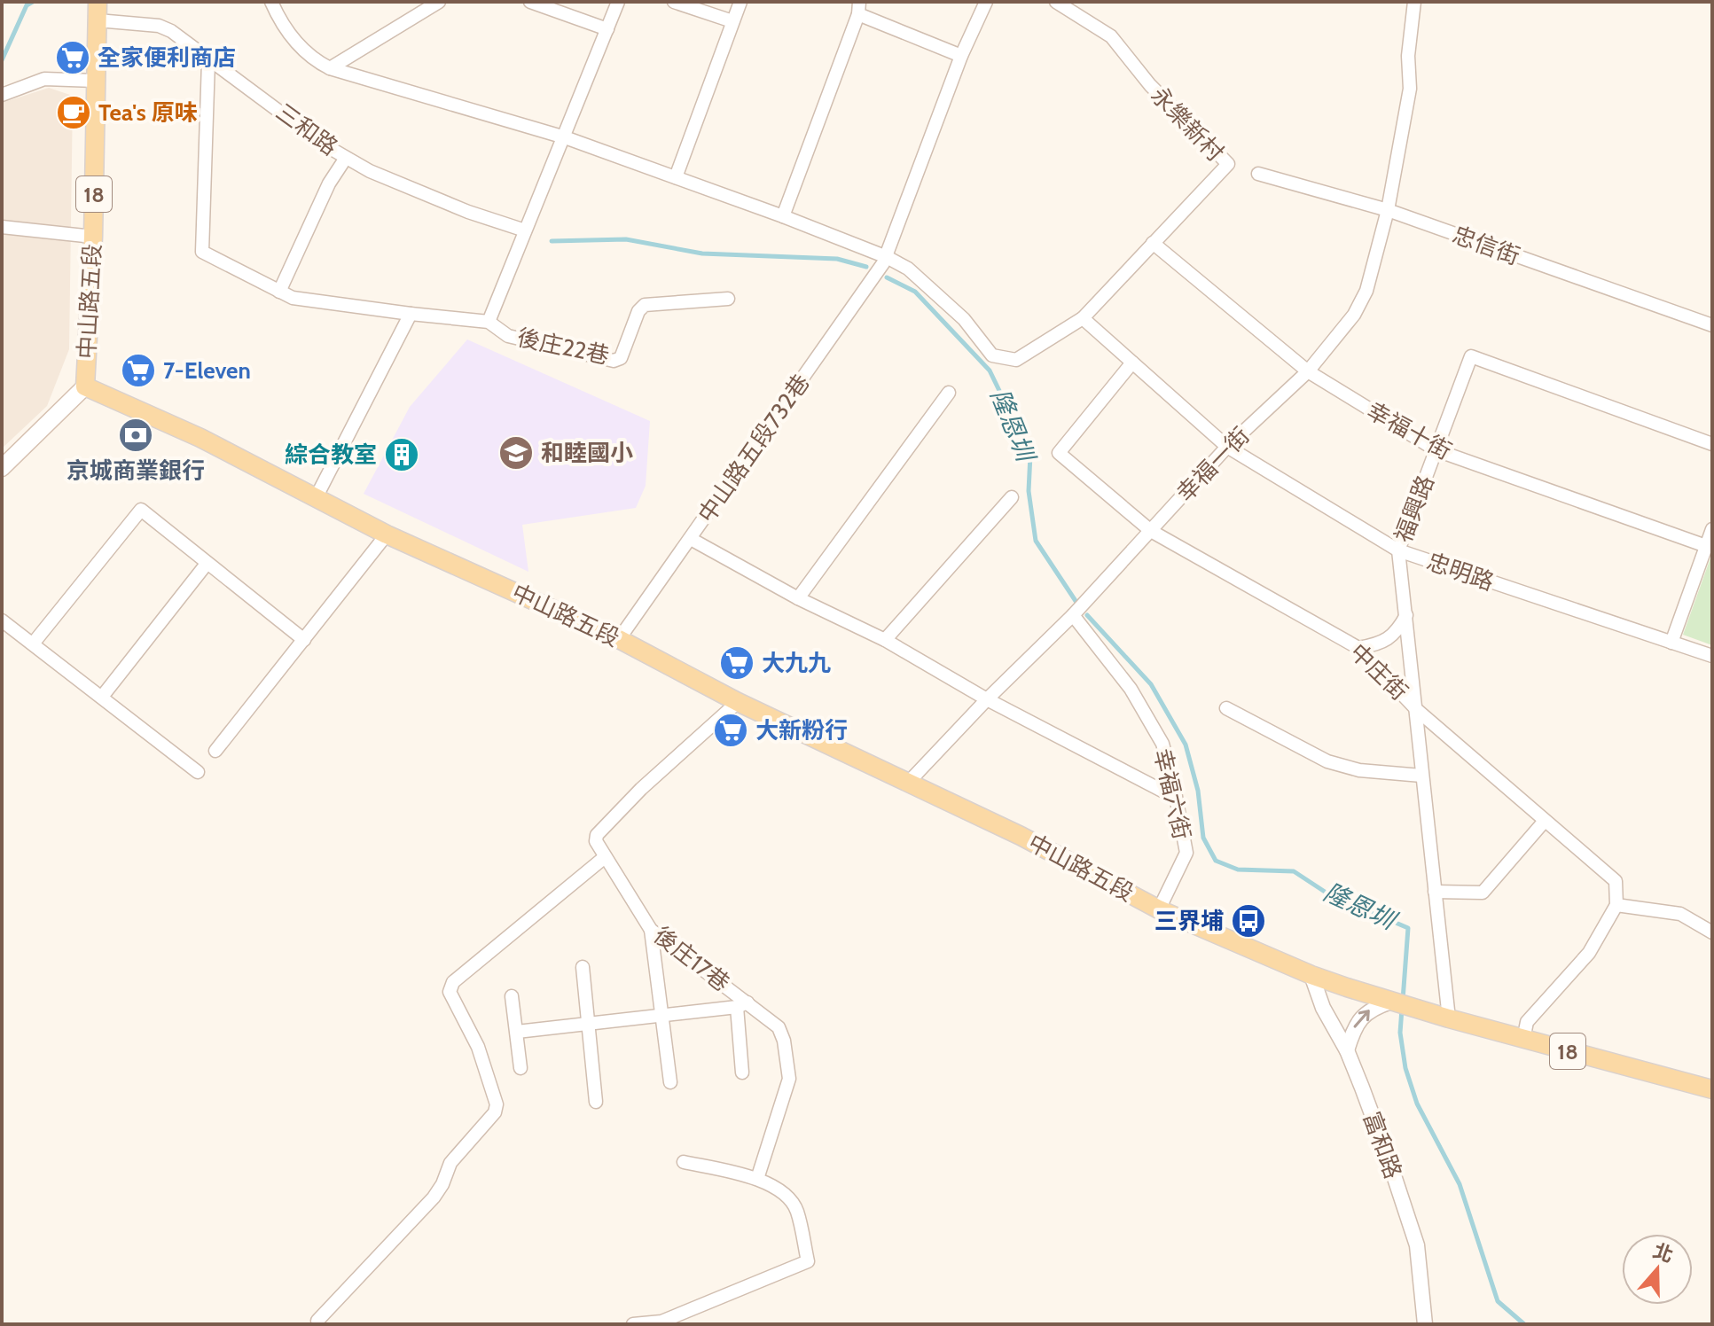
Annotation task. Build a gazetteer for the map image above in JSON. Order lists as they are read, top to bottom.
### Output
{
  "streets": {
    "main road": ["18", "中山路五段"],
    "street": [
      "永樂新村",
      "三和路",
      "忠信街",
      "後庄22巷",
      "幸福十街",
      "中山路五段732巷",
      "幸福一街",
      "福興路",
      "忠明路",
      "中庄街",
      "幸福六街",
      "後庄17巷",
      "富和路"
    ]
  },
  "crossings": [
    ["永樂新村", "幸福十街"],
    ["永樂新村", "中山路五段732巷"],
    ["三和路", "中山路五段"],
    ["三和路", "後庄22巷"],
    ["18", "中山路五段"],
    ["18", "福興路"],
    ["忠信街", "幸福一街"],
    ["中山路五段", "中山路五段732巷"],
    ["中山路五段", "幸福一街"],
    ["中山路五段", "幸福六街"],
    ["中山路五段", "富和路"],
    ["幸福十街", "幸福一街"],
    ["幸福十街", "福興路"],
    ["幸福一街", "忠明路"],
    ["幸福一街", "中庄街"],
    ["幸福一街", "幸福六街"],
    ["福興路", "忠明路"],
    ["福興路", "中庄街"]
  ],
  "water": ["隆恩圳"],
  "places": {
    "supermarket": [
      "全家便利商店",
      "7-Eleven",
      "大九九",
      "大新粉行"
    ],
    "cafe": ["Tea's 原味"],
    "bank": ["京城商業銀行"],
    "school or university": ["和睦國小"],
    "building": ["綜合教室"],
    "bus stop": ["三界埔"]
  },
  "north": "top"
}
